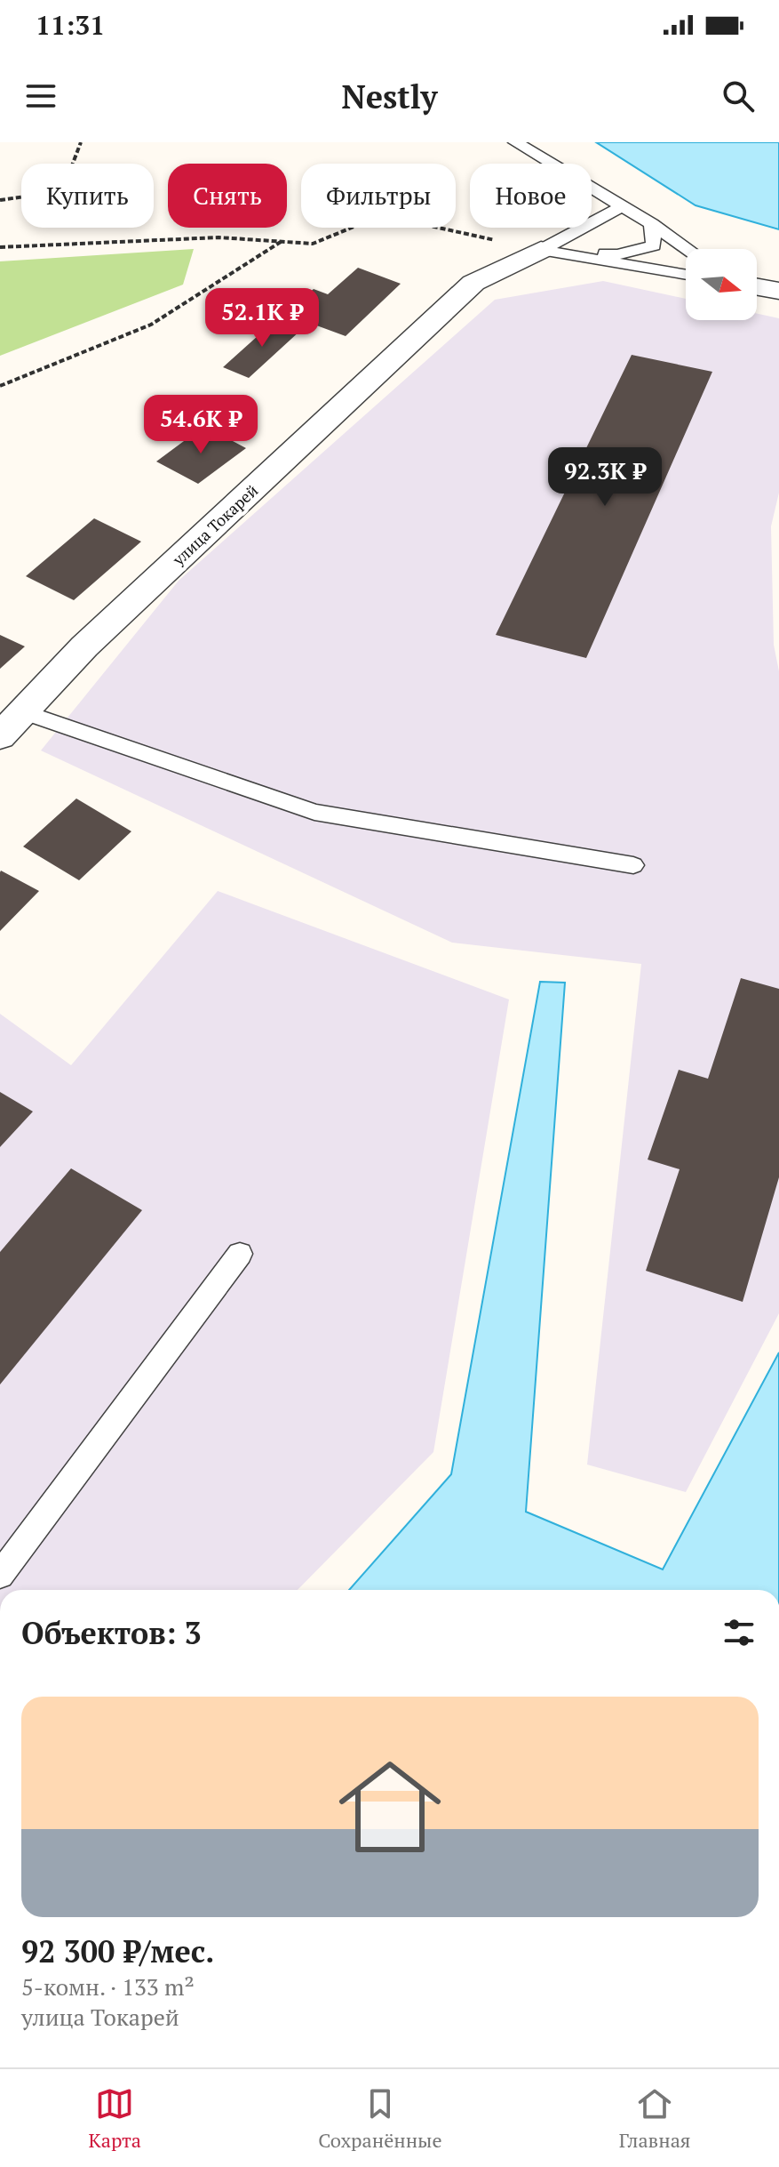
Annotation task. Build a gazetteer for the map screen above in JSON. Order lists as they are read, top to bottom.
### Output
{
  "streets": {
    "street": ["улица Токарей"]
  },
  "north": "right",
  "page": {
    "status": "11:31",
    "header": "Nestly",
    "chip": [
      "Купить",
      "Снять",
      "Фильтры",
      "Новое"
    ],
    "price": ["52.1K ₽", "54.6K ₽", "92.3K ₽"],
    "heading": "Объектов: 3",
    "list": [
      {
        "name": "92 300 ₽/мес.",
        "note": "5-комн. · 133 m² · улица Токарей"
      }
    ],
    "tabs": ["Карта", "Сохранённые", "Главная"]
  }
}
